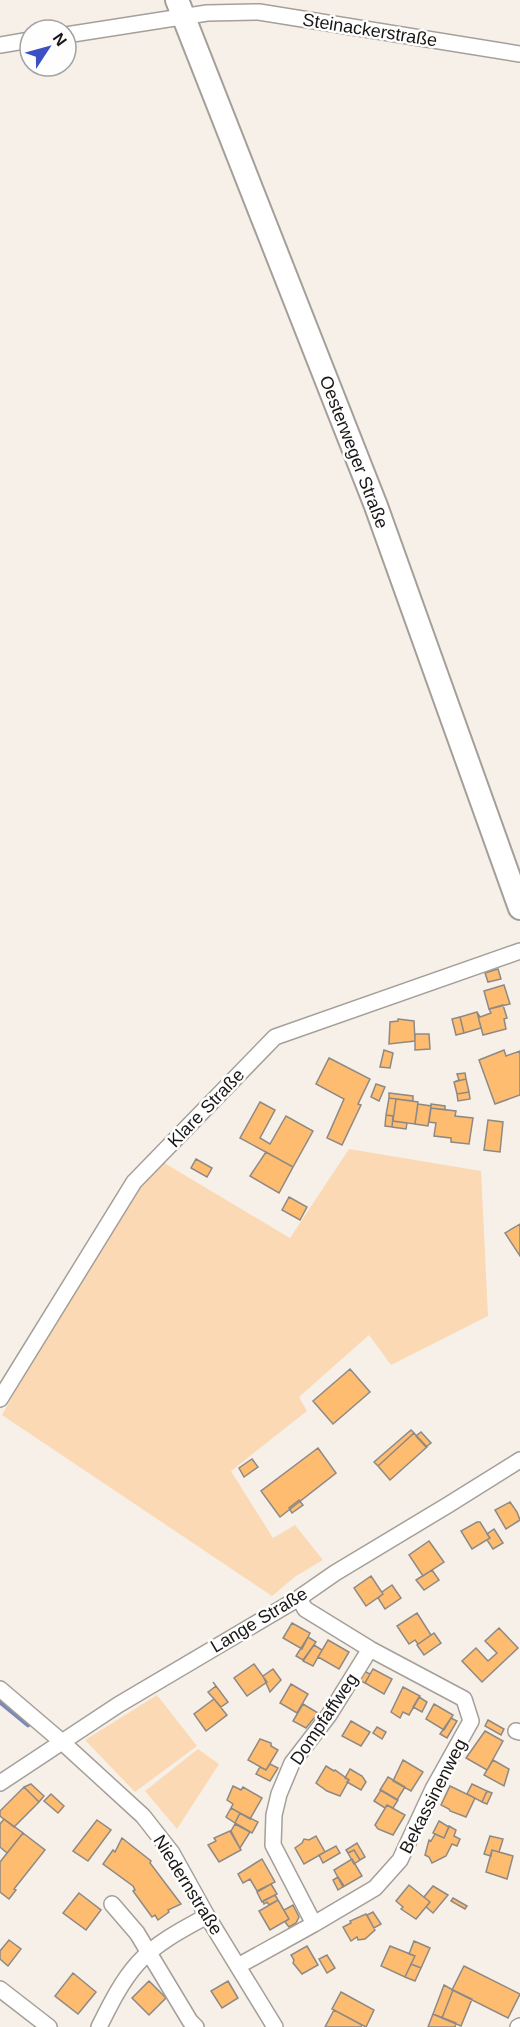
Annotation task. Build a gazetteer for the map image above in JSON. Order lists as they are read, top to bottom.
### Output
{
  "streets": {
    "main road": ["Oesterweger Straße"],
    "street": [
      "Steinackerstraße",
      "Klare Straße",
      "Lange Straße",
      "Dompfaffweg",
      "Bekassinenweg",
      "Niedernstraße"
    ]
  },
  "crossings": [
    ["Steinackerstraße", "Oesterweger Straße"],
    ["Lange Straße", "Bekassinenweg"],
    ["Lange Straße", "Niedernstraße"],
    ["Dompfaffweg", "Bekassinenweg"],
    ["Bekassinenweg", "Niedernstraße"]
  ],
  "north": "top right"
}
